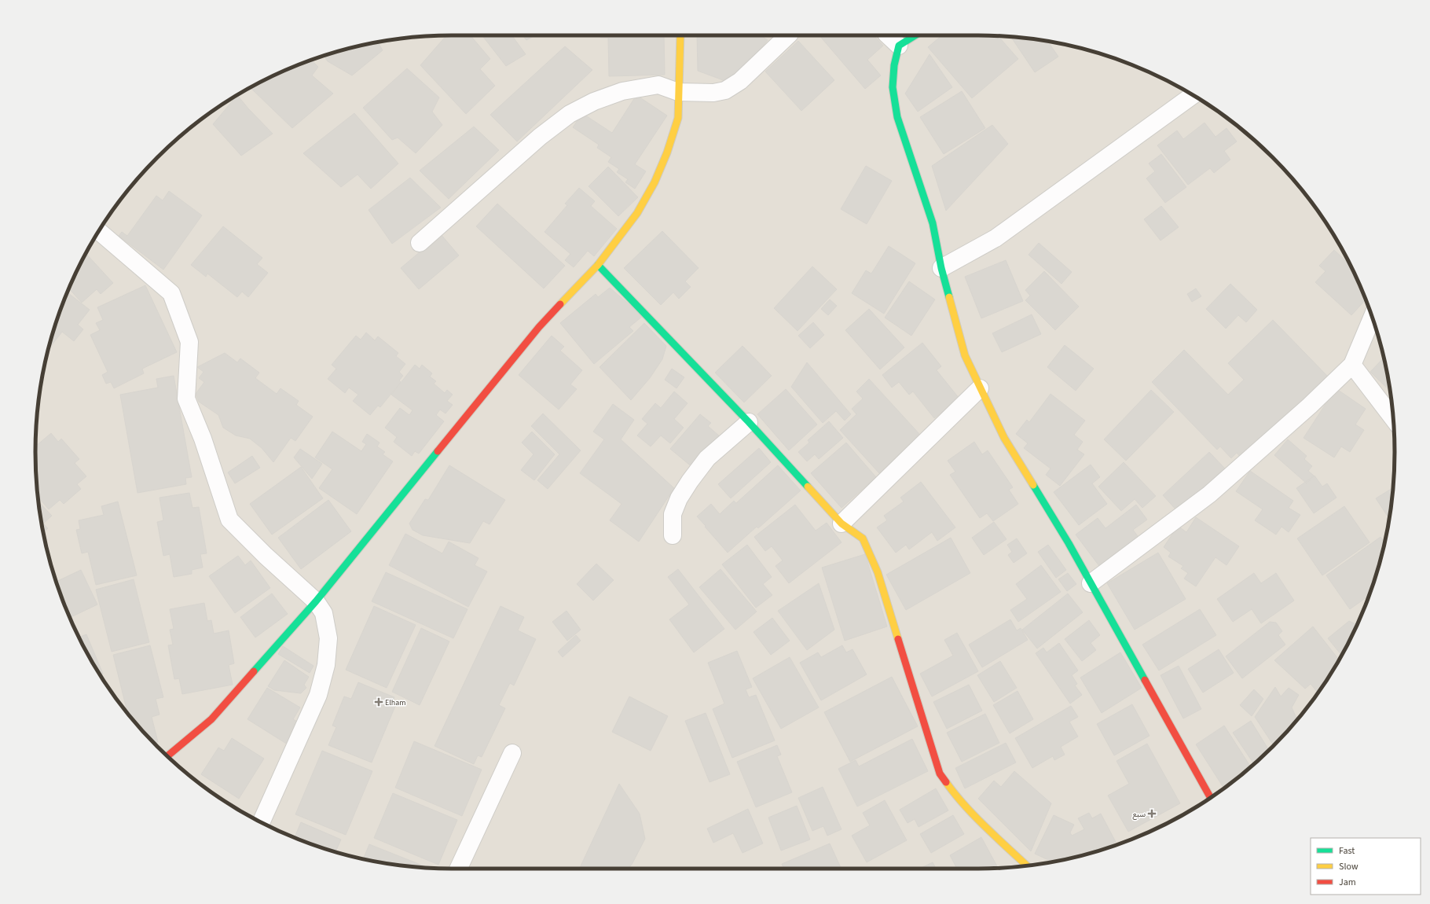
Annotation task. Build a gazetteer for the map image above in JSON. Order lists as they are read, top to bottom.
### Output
{
  "places": {
    "health": ["Elham", "سبع"]
  },
  "legend": ["Fast", "Slow", "Jam"]
}
